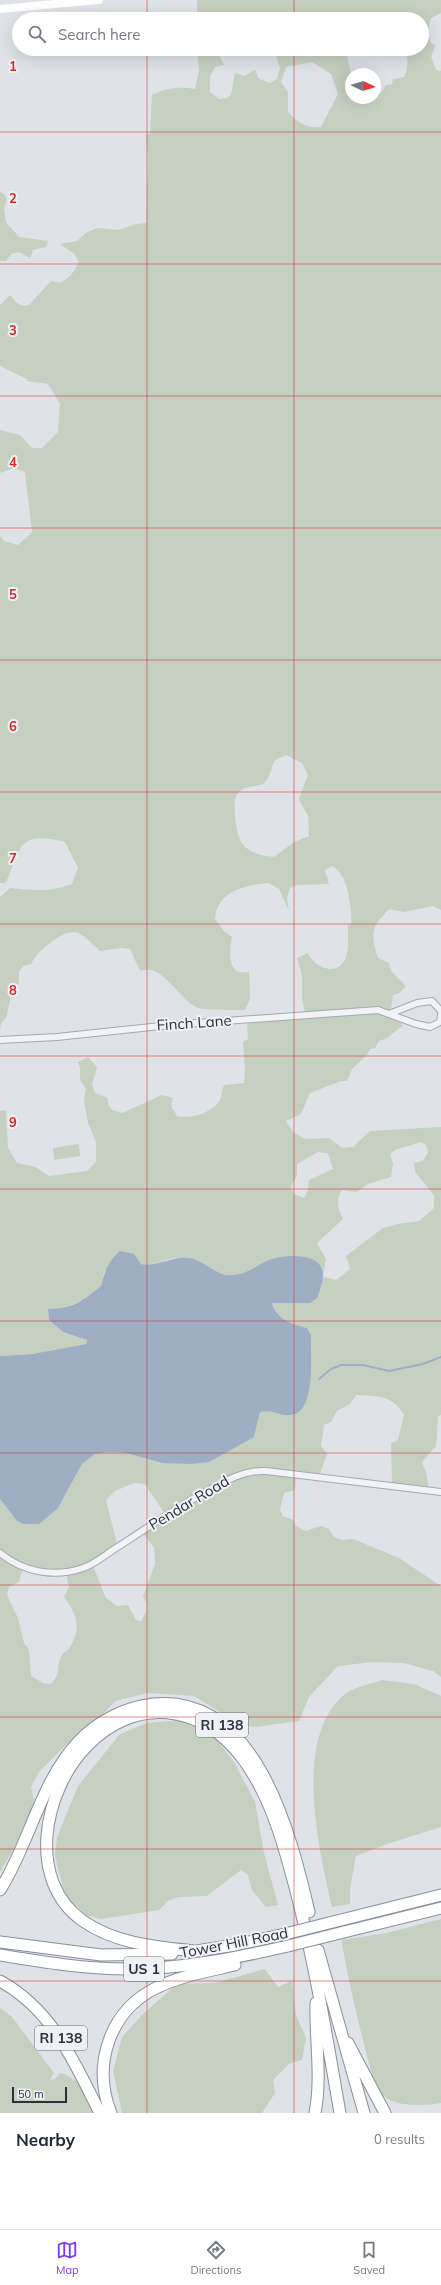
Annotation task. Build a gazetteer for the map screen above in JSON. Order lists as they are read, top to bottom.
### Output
{
  "streets": {
    "highway": ["RI 138", "Tower Hill Road", "US 1"],
    "street": ["Finch Lane", "Pendar Road"]
  },
  "scale_bar": "50 m",
  "north": "right",
  "page": {
    "search": "Search here",
    "scale": "50 m",
    "heading": ["Nearby", "0 results"],
    "nav": ["Map", "Directions", "Saved"]
  },
  "grid": {
    "rows": [
      "1",
      "2",
      "3",
      "4",
      "5",
      "6",
      "7",
      "8",
      "9"
    ]
  }
}
